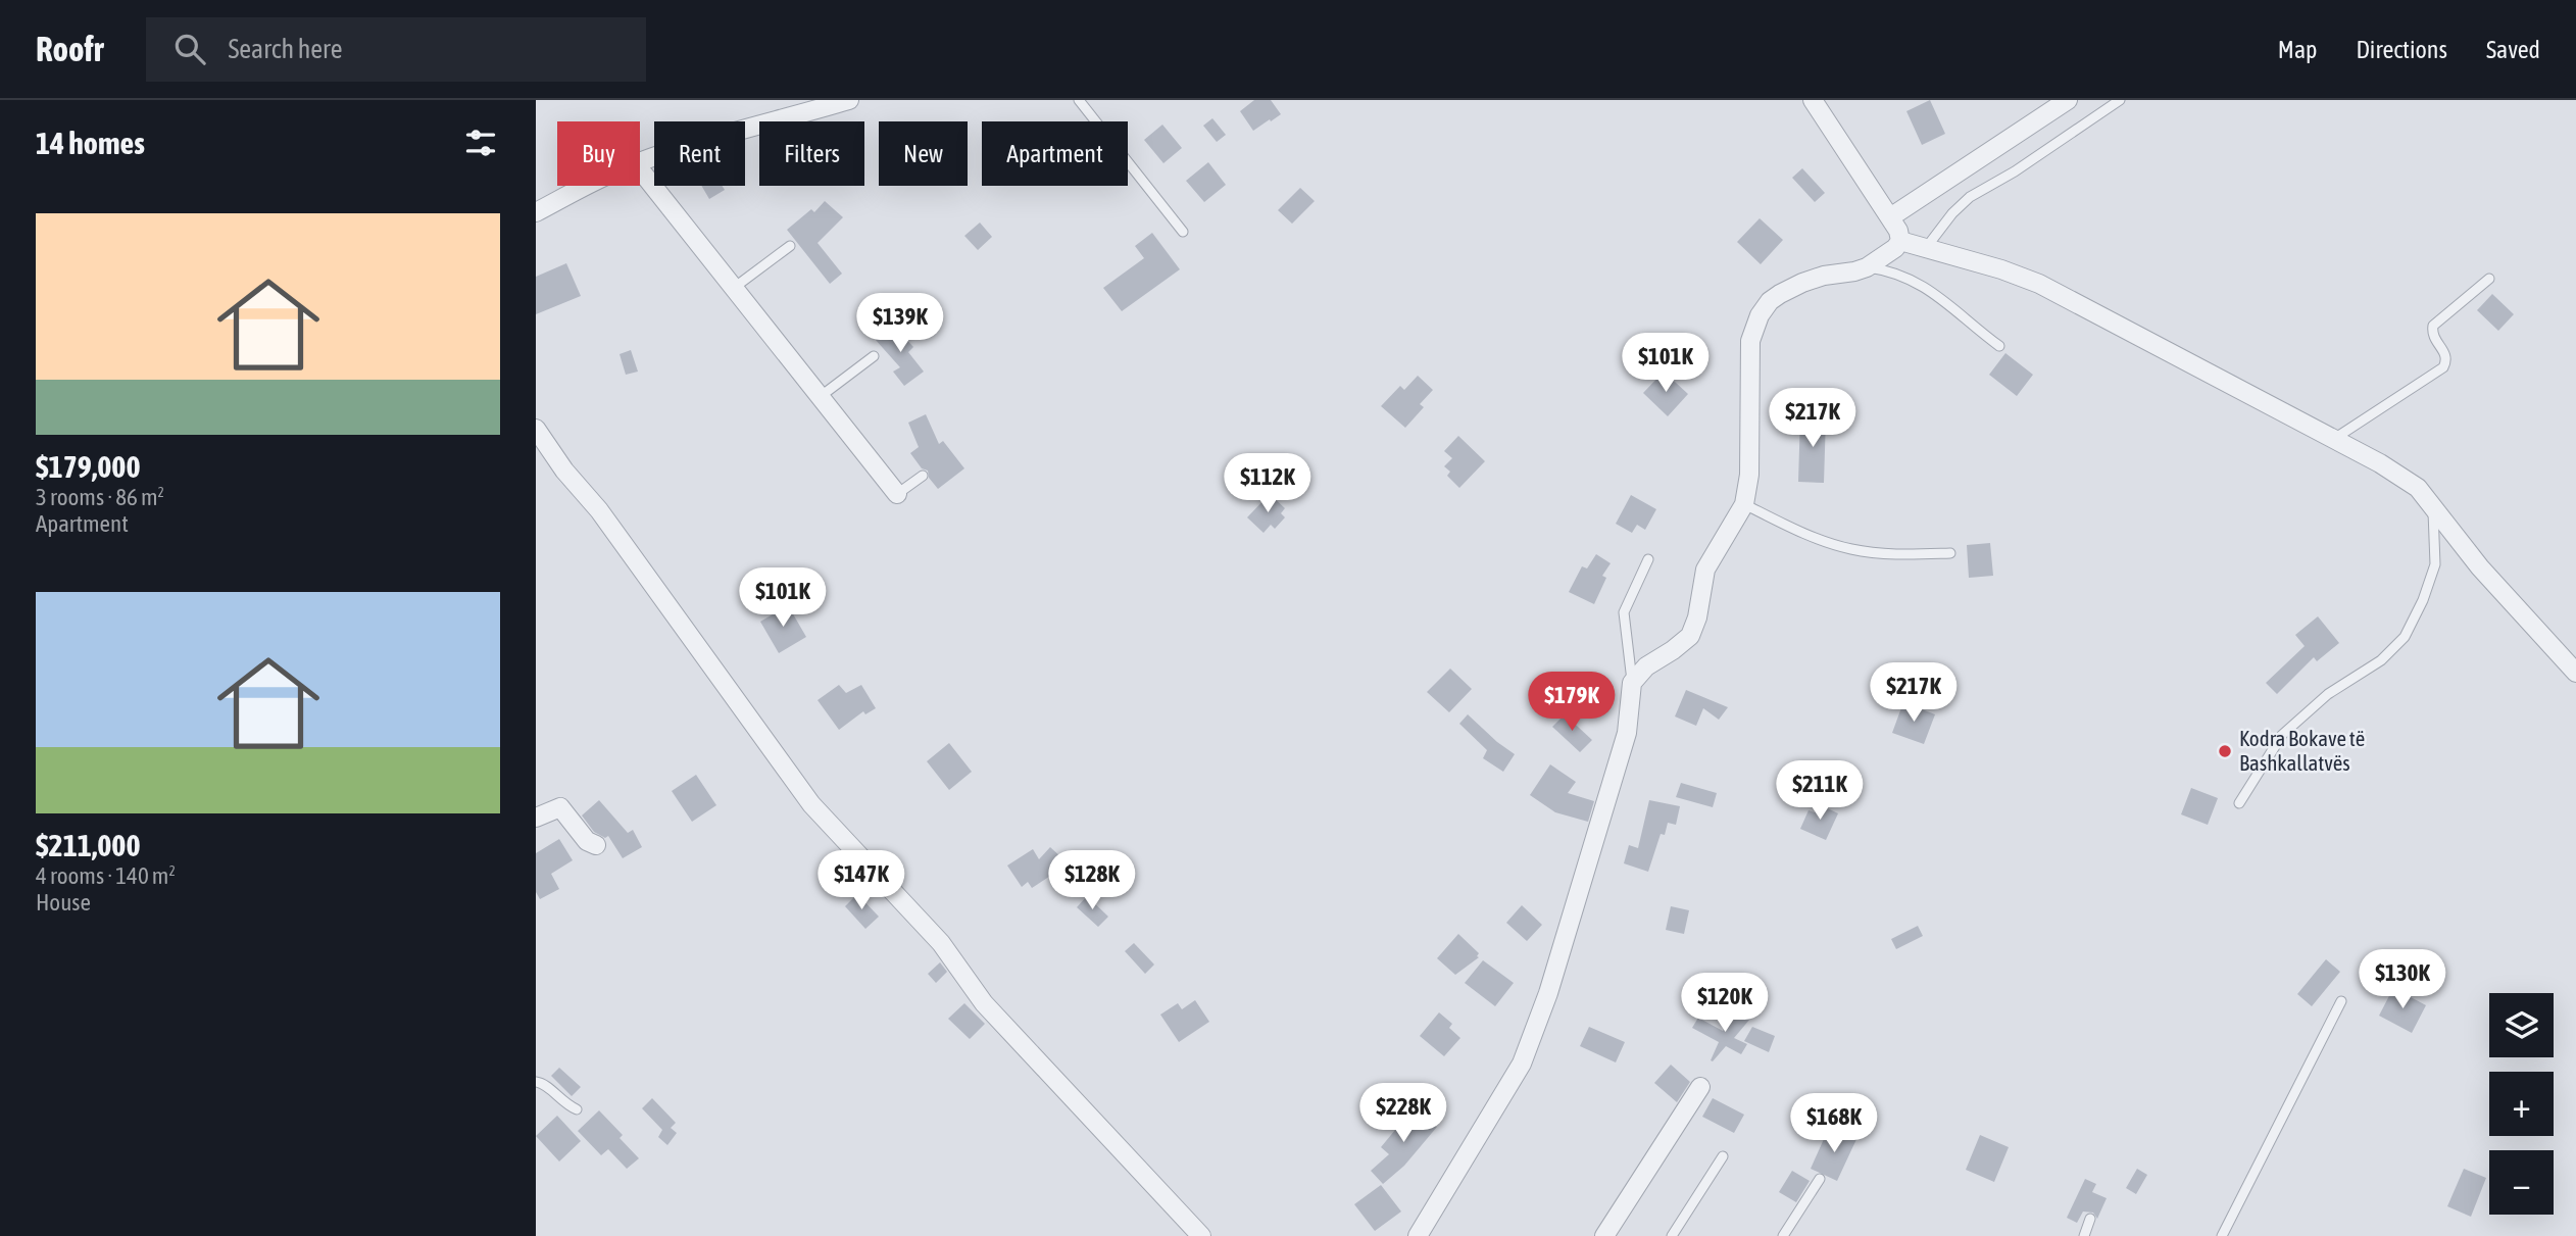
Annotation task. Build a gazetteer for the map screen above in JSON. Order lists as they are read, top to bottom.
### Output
{
  "places": ["Kodra Bokave të Bashkallatvës"],
  "page": {
    "header": "Roofr",
    "search": "Search here",
    "nav": ["Map", "Directions", "Saved"],
    "heading": "14 homes",
    "chip": [
      "Buy",
      "Rent",
      "Filters",
      "New",
      "Apartment"
    ],
    "list": [
      {
        "name": "$179,000",
        "note": "3 rooms · 86 m² · Apartment"
      },
      {
        "name": "$211,000",
        "note": "4 rooms · 140 m² · House"
      }
    ],
    "price": [
      "$139K",
      "$101K",
      "$217K",
      "$112K",
      "$101K",
      "$217K",
      "$179K",
      "$211K",
      "$147K",
      "$128K",
      "$130K",
      "$120K",
      "$228K",
      "$168K"
    ],
    "map_buttons": ["+", "−"]
  }
}
